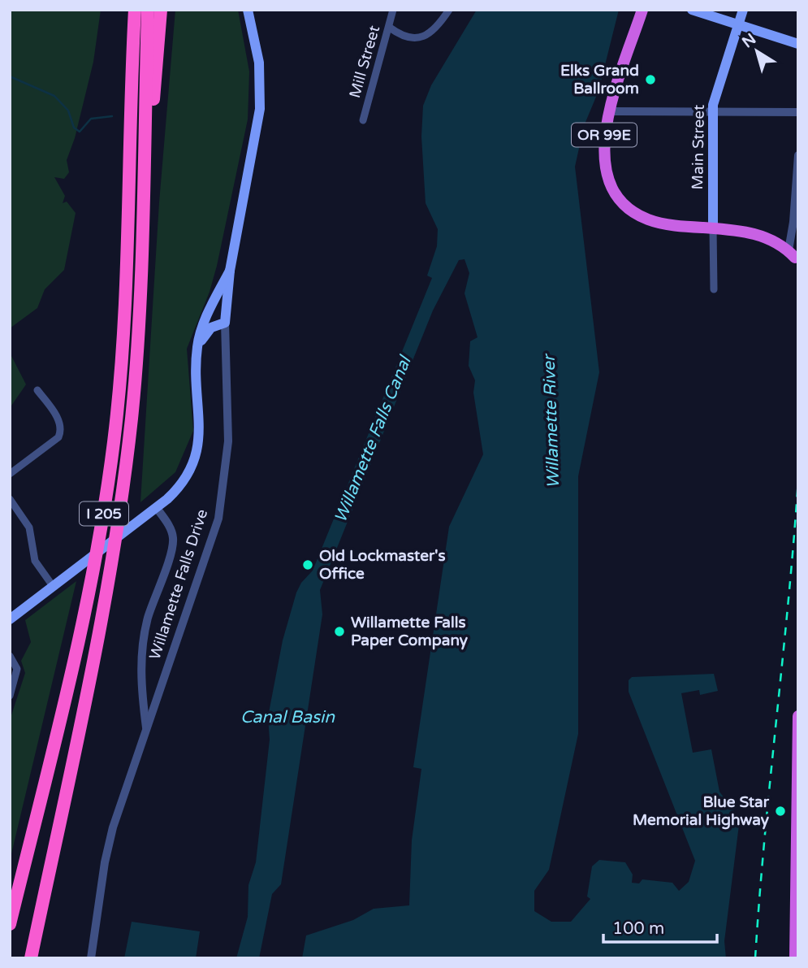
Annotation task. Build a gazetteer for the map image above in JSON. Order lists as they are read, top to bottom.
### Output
{
  "streets": {
    "highway": ["OR 99E", "I 205"],
    "main road": ["Main Street", "Willamette Falls Drive"],
    "street": ["Mill Street"]
  },
  "crossings": [
    ["OR 99E", "Main Street"]
  ],
  "water": ["Willamette River", "Willamette Falls Canal", "Canal Basin"],
  "places": [
    "Elks Grand Ballroom",
    "Old Lockmaster's Office",
    "Willamette Falls Paper Company",
    "Blue Star Memorial Highway"
  ],
  "scale_bar": "100 m",
  "north": "top left"
}
